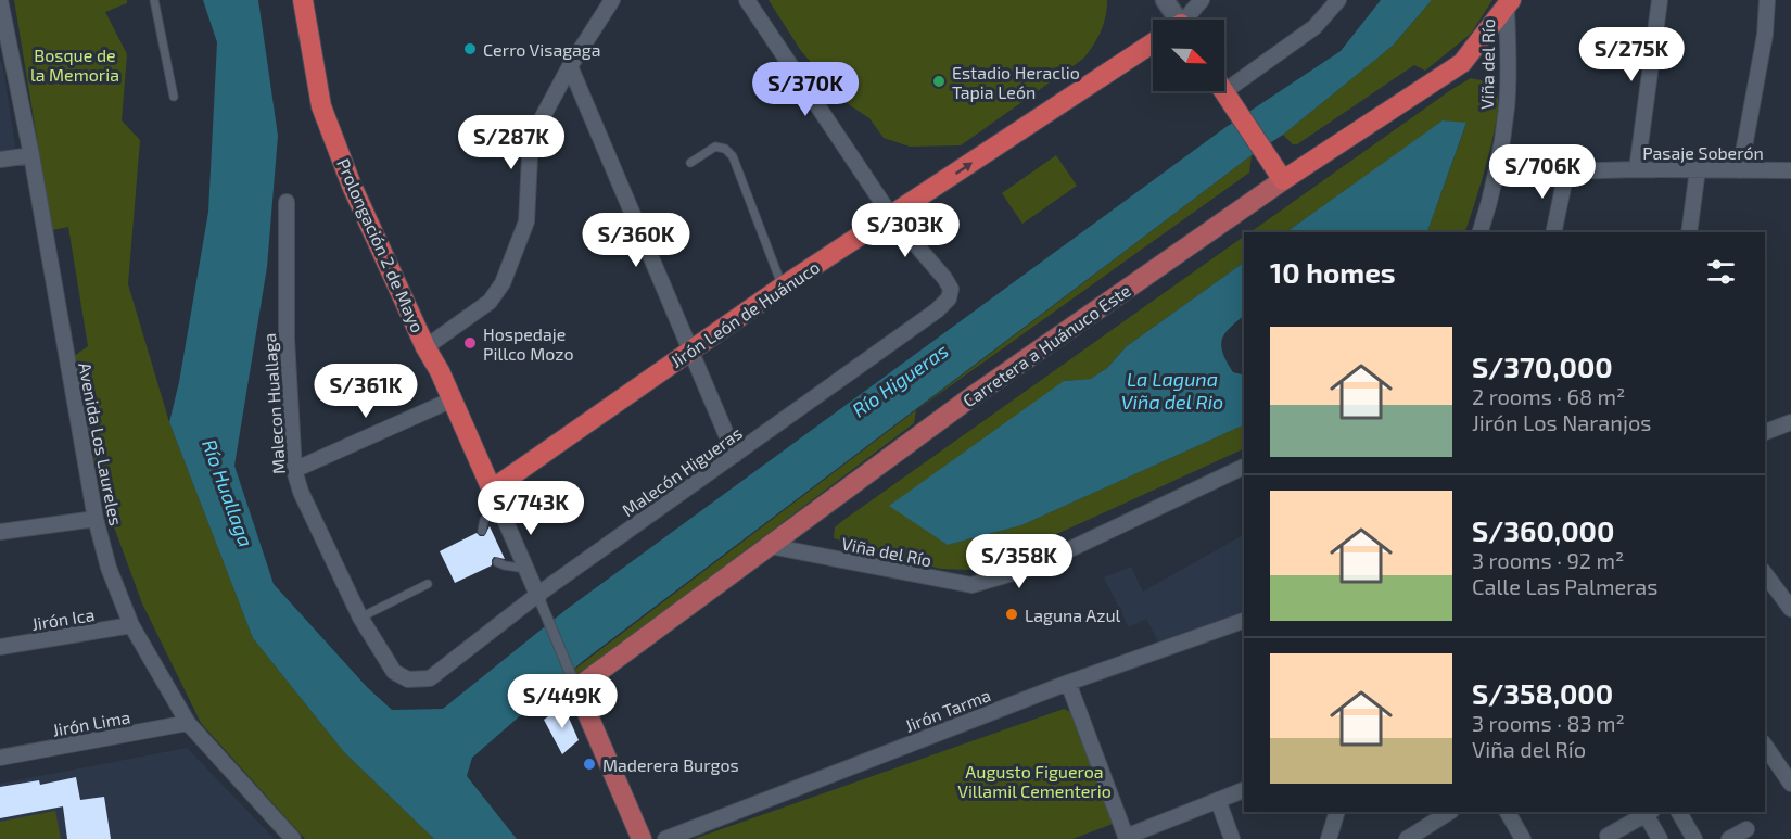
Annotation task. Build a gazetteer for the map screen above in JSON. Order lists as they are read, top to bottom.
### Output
{
  "streets": {
    "highway": ["Prolongación 2 de Mayo", "Jirón León de Huánuco", "Carretera a Huánuco Este"],
    "street": [
      "Viña del Río",
      "Pasaje Soberón",
      "Malecon Huallaga",
      "Avenida Los Laureles",
      "Malecón Higueras",
      "Jirón Ica",
      "Jirón Tarma",
      "Jirón Lima"
    ]
  },
  "crossings": [
    ["Viña del Río", "Pasaje Soberón"],
    ["Viña del Río", "Carretera a Huánuco Este"],
    ["Prolongación 2 de Mayo", "Jirón León de Huánuco"],
    ["Prolongación 2 de Mayo", "Malecón Higueras"],
    ["Jirón León de Huánuco", "Malecón Higueras"],
    ["Malecon Huallaga", "Malecón Higueras"],
    ["Avenida Los Laureles", "Jirón Ica"],
    ["Avenida Los Laureles", "Jirón Lima"]
  ],
  "one_way": ["Jirón León de Huánuco"],
  "water": ["La Laguna Viña del Rio", "Río Higueras", "Río Huallaga"],
  "parks": ["Bosque de la Memoria", "Augusto Figueroa Villamil Cementerio"],
  "places": [
    "Cerro Visagaga",
    "Estadio Heraclio Tapia León",
    "Hospedaje Pillco Mozo",
    "Laguna Azul",
    "Maderera Burgos"
  ],
  "north": "bottom right",
  "page": {
    "price": [
      "S/275K",
      "S/370K",
      "S/287K",
      "S/706K",
      "S/303K",
      "S/360K",
      "S/361K",
      "S/743K",
      "S/358K",
      "S/449K"
    ],
    "heading": "10 homes",
    "list": [
      {
        "name": "S/370,000",
        "note": "2 rooms · 68 m² · Jirón Los Naranjos"
      },
      {
        "name": "S/360,000",
        "note": "3 rooms · 92 m² · Calle Las Palmeras"
      },
      {
        "name": "S/358,000",
        "note": "3 rooms · 83 m² · Viña del Río"
      }
    ]
  }
}
